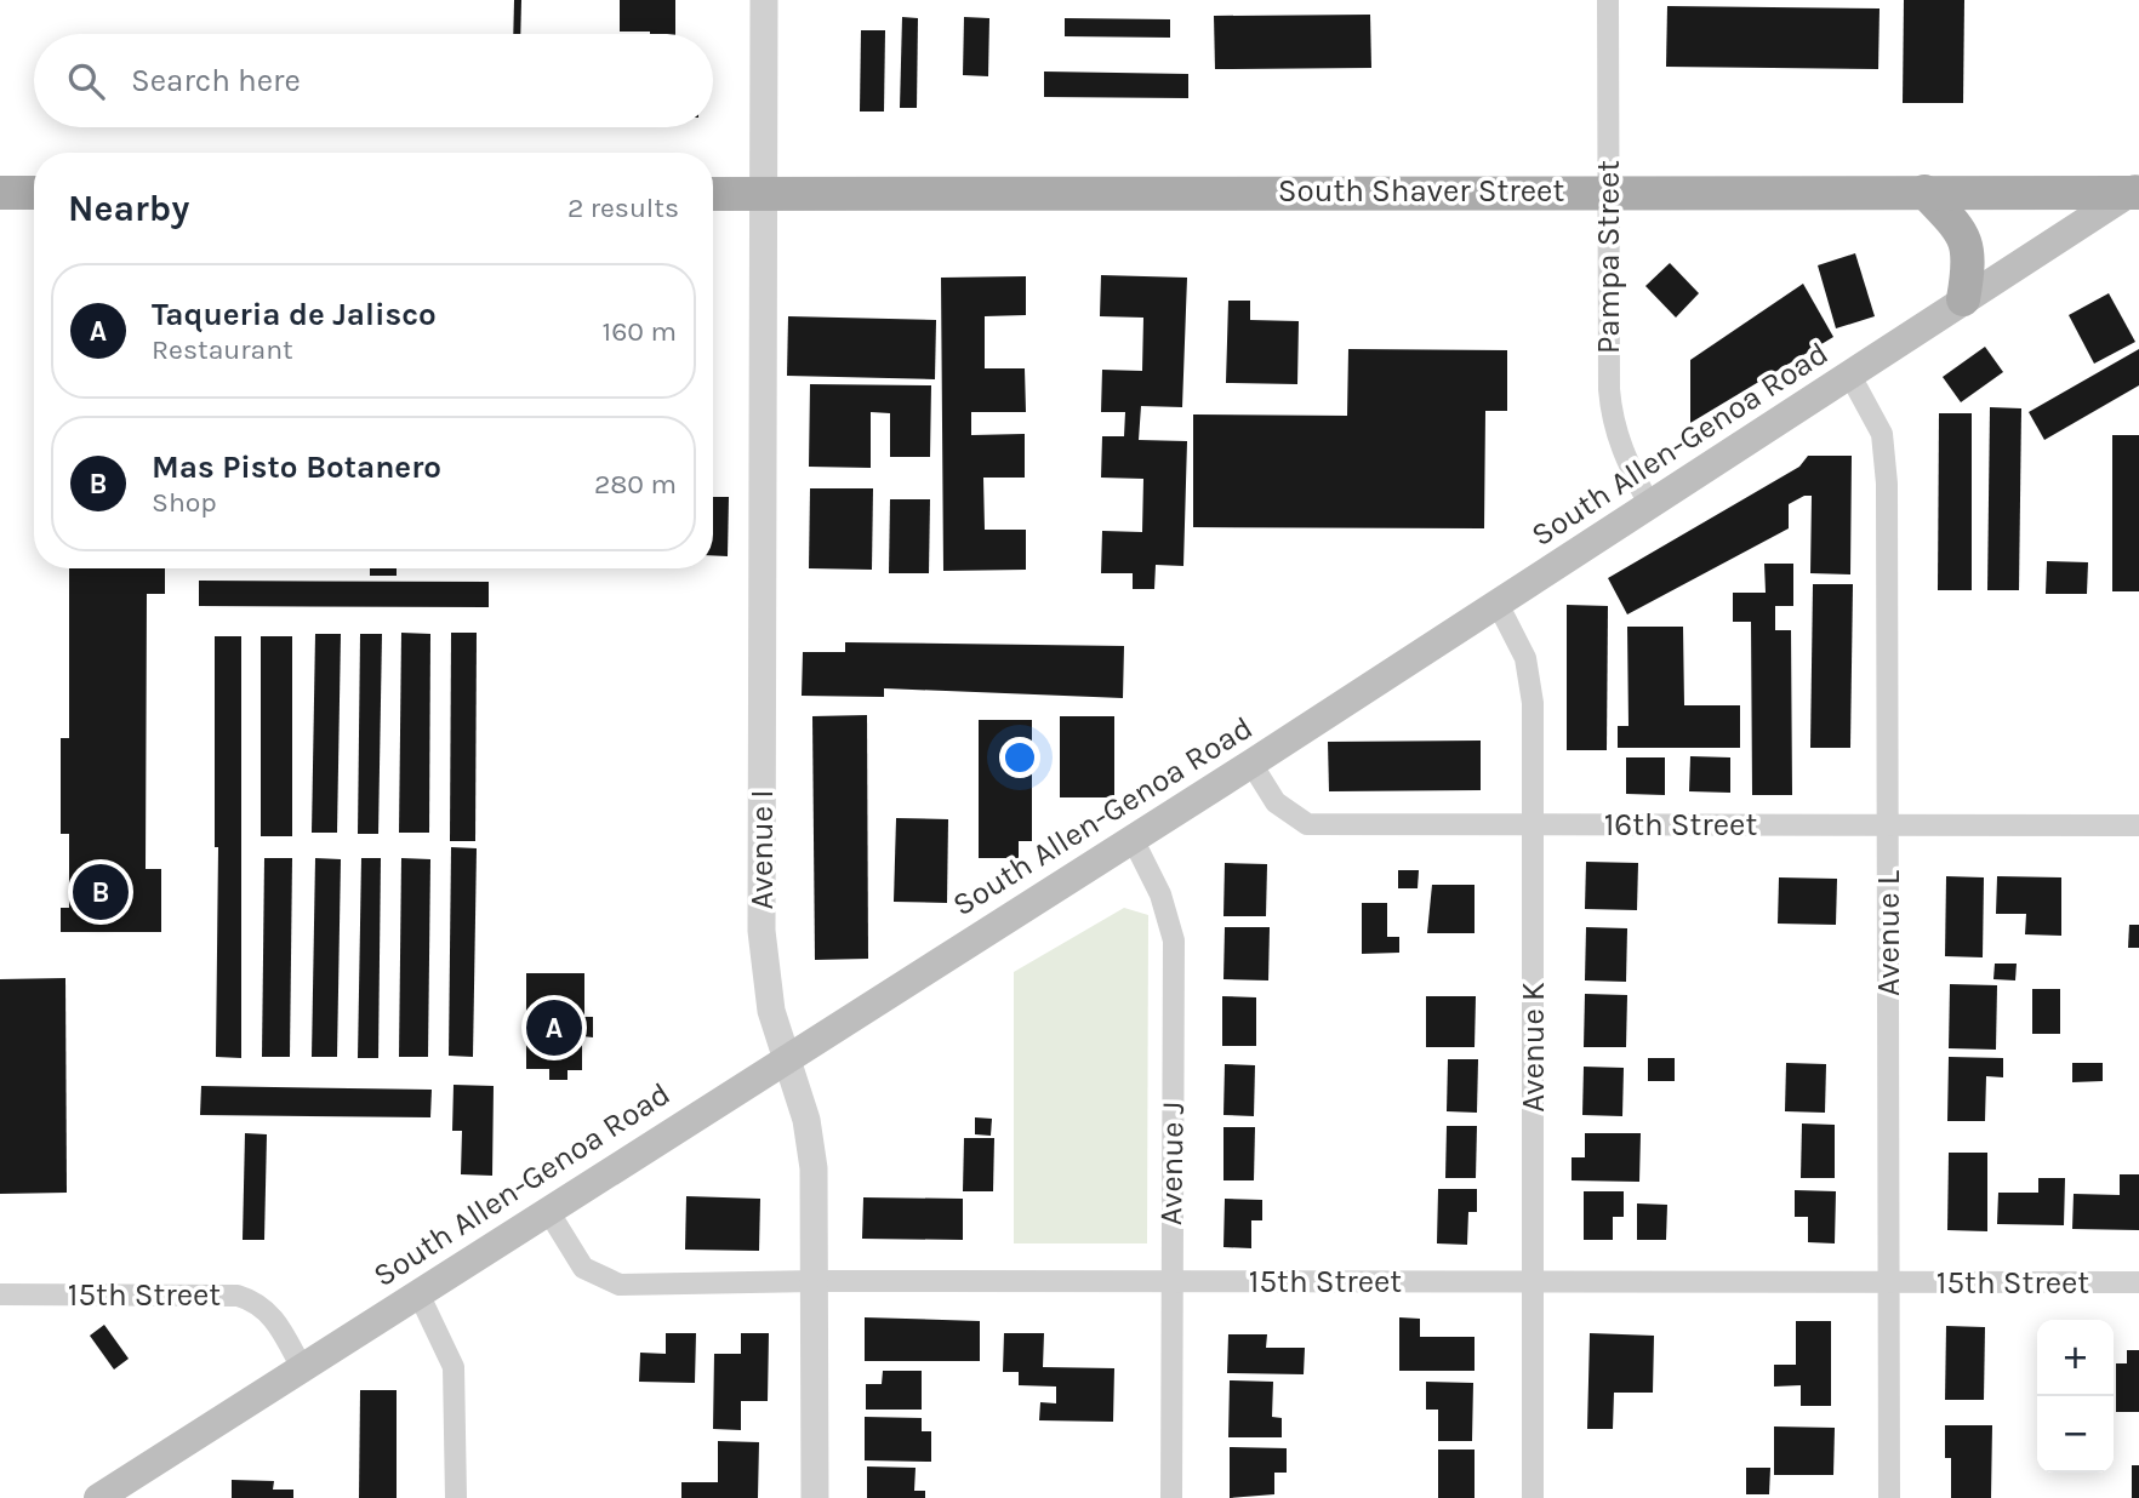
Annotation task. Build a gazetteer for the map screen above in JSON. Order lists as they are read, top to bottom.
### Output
{
  "streets": {
    "main road": ["South Shaver Street", "South Allen-Genoa Road"],
    "street": [
      "Pampa Street",
      "16th Street",
      "Avenue I",
      "Avenue L",
      "Avenue K",
      "Avenue J",
      "15th Street"
    ]
  },
  "crossings": [
    ["South Shaver Street", "Pampa Street"],
    ["South Shaver Street", "South Allen-Genoa Road"],
    ["South Shaver Street", "Avenue I"],
    ["Pampa Street", "South Allen-Genoa Road"],
    ["South Allen-Genoa Road", "16th Street"],
    ["South Allen-Genoa Road", "Avenue I"],
    ["South Allen-Genoa Road", "Avenue L"],
    ["South Allen-Genoa Road", "Avenue K"],
    ["South Allen-Genoa Road", "Avenue J"],
    ["South Allen-Genoa Road", "15th Street"],
    ["16th Street", "Avenue L"],
    ["16th Street", "Avenue K"],
    ["Avenue I", "15th Street"],
    ["Avenue L", "15th Street"],
    ["Avenue K", "15th Street"],
    ["Avenue J", "15th Street"]
  ],
  "page": {
    "search": "Search here",
    "heading": ["Nearby", "2 results"],
    "list": [
      {
        "mark": "A",
        "name": "Taqueria de Jalisco",
        "note": "Restaurant",
        "value": "160 m"
      },
      {
        "mark": "B",
        "name": "Mas Pisto Botanero",
        "note": "Shop",
        "value": "280 m"
      }
    ],
    "pins": ["B", "A"],
    "map_buttons": ["+", "−"]
  }
}
